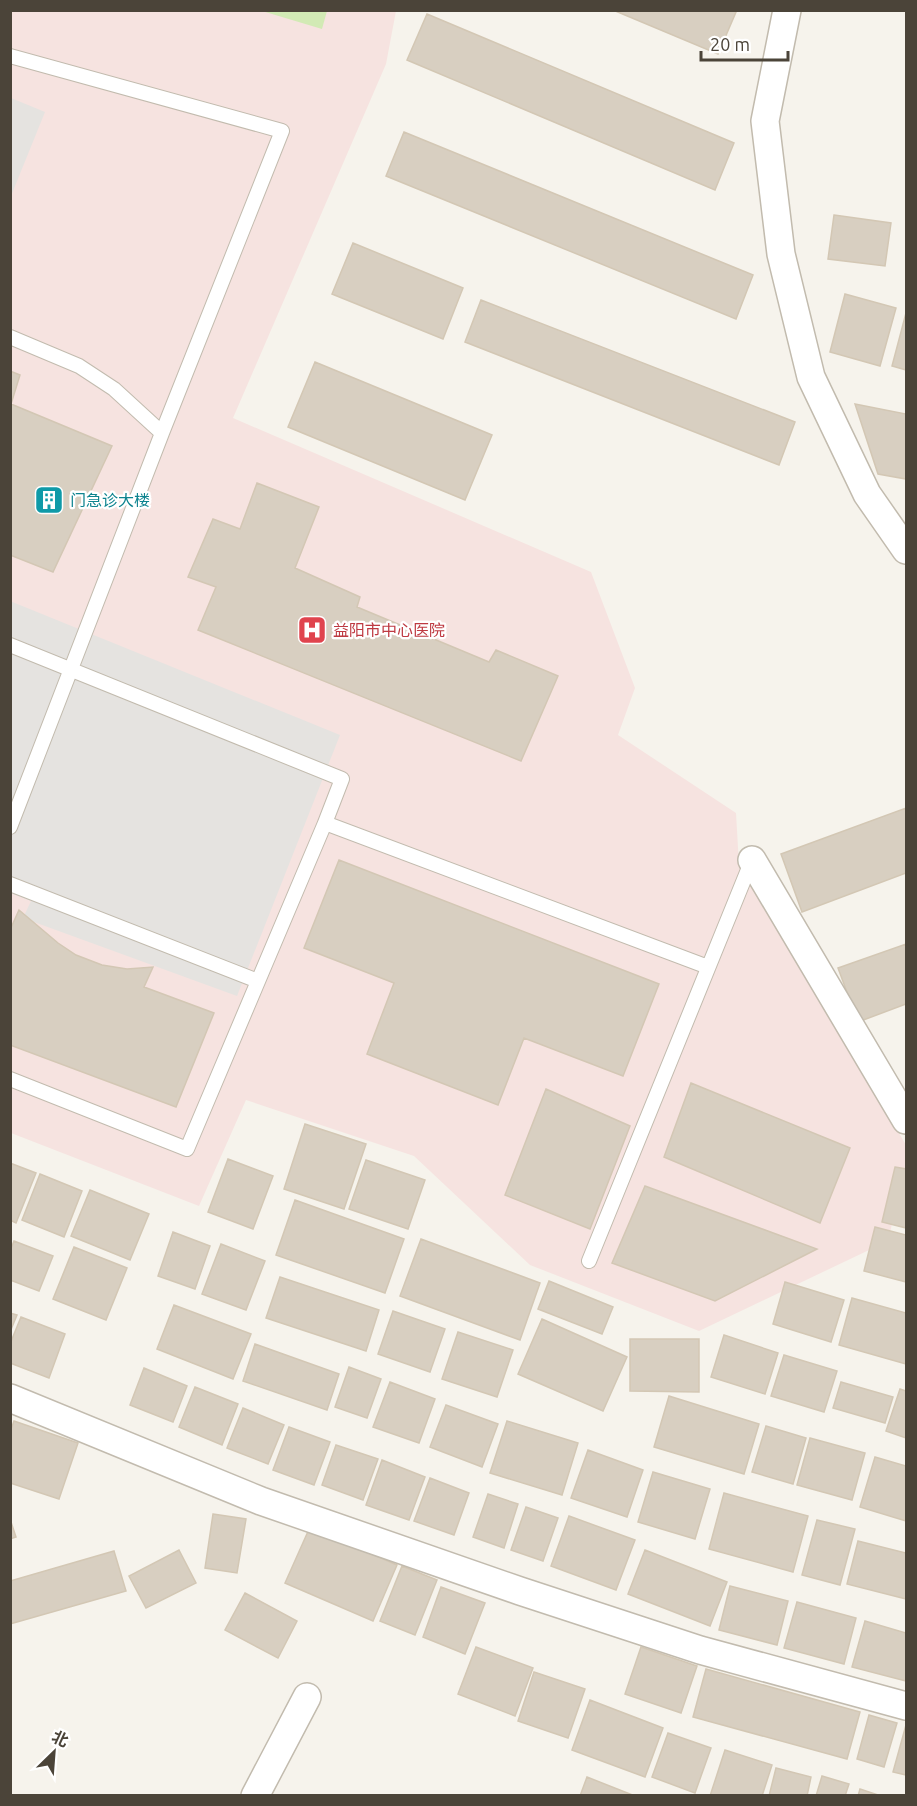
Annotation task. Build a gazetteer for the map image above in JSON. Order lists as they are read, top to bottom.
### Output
{
  "places": {
    "building": ["门急诊大楼"],
    "hospital": ["益阳市中心医院"]
  },
  "scale_bar": "20 m",
  "north": "top right"
}
